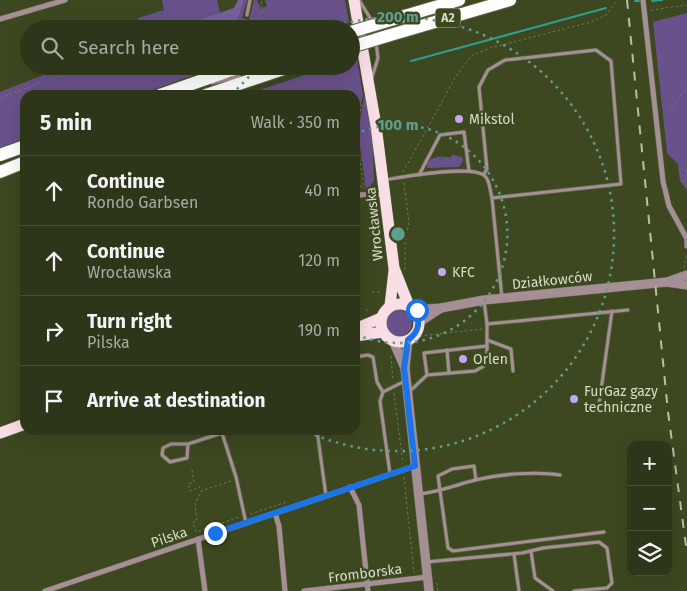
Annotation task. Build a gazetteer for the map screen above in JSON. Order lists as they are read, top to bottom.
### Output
{
  "streets": {
    "highway": ["A2"],
    "main road": ["Wrocławska"],
    "street": ["Działkowców", "Pilska", "Fromborska"]
  },
  "crossings": [
    ["Wrocławska", "Działkowców"]
  ],
  "places": [
    "Mikstol",
    "KFC",
    "Orlen",
    "FurGaz gazy techniczne"
  ],
  "page": {
    "search": "Search here",
    "heading": ["5 min", "Walk · 350 m"],
    "list": [
      ["Continue", "Rondo Garbsen", "40 m"],
      ["Continue", "Wrocławska", "120 m"],
      ["Turn right", "Pilska", "190 m"],
      "Arrive at destination"
    ],
    "map_buttons": ["+", "−"]
  },
  "rings": ["200 m", "100 m"]
}
